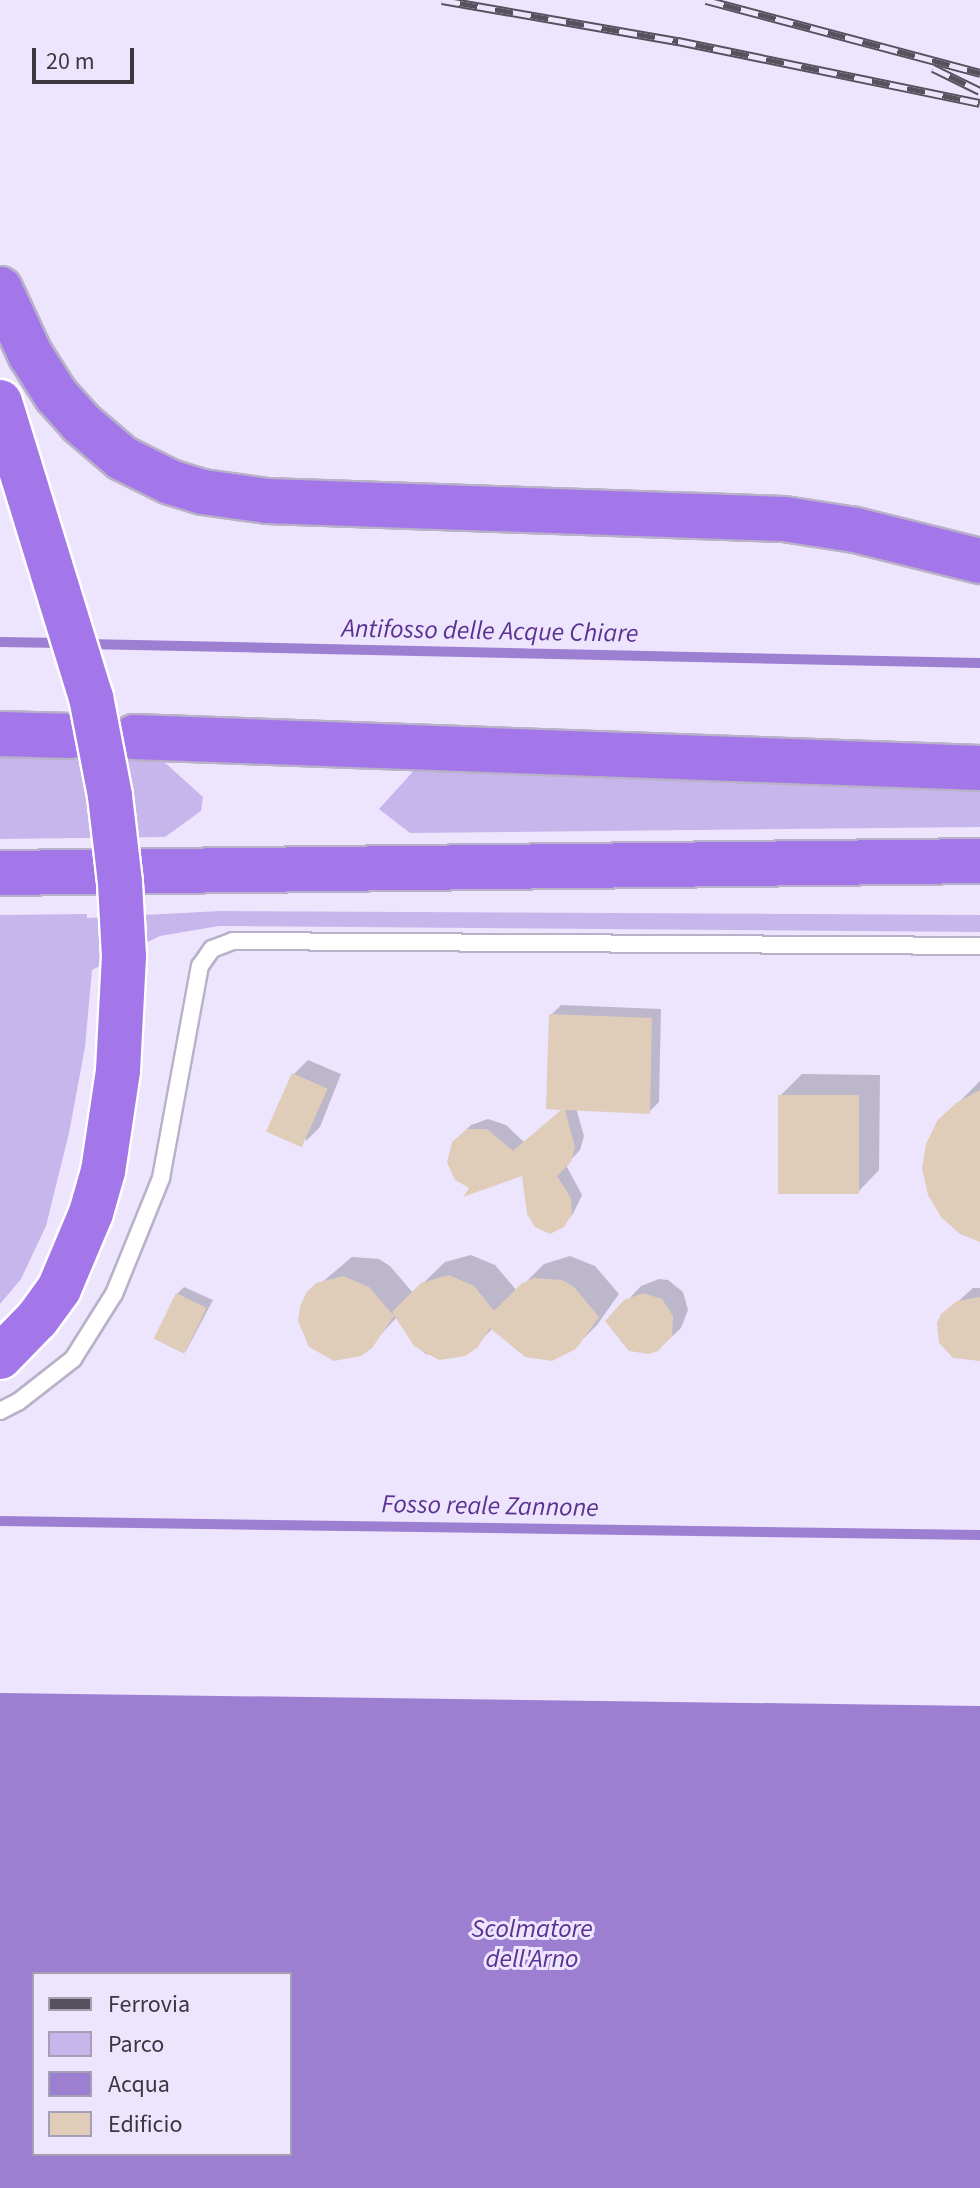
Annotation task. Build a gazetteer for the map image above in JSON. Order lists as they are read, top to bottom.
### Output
{
  "water": ["Antifosso delle Acque Chiare", "Fosso reale Zannone", "Scolmatore dell'Arno"],
  "legend": [
    "Ferrovia",
    "Parco",
    "Acqua",
    "Edificio"
  ],
  "scale_bar": "20 m"
}
